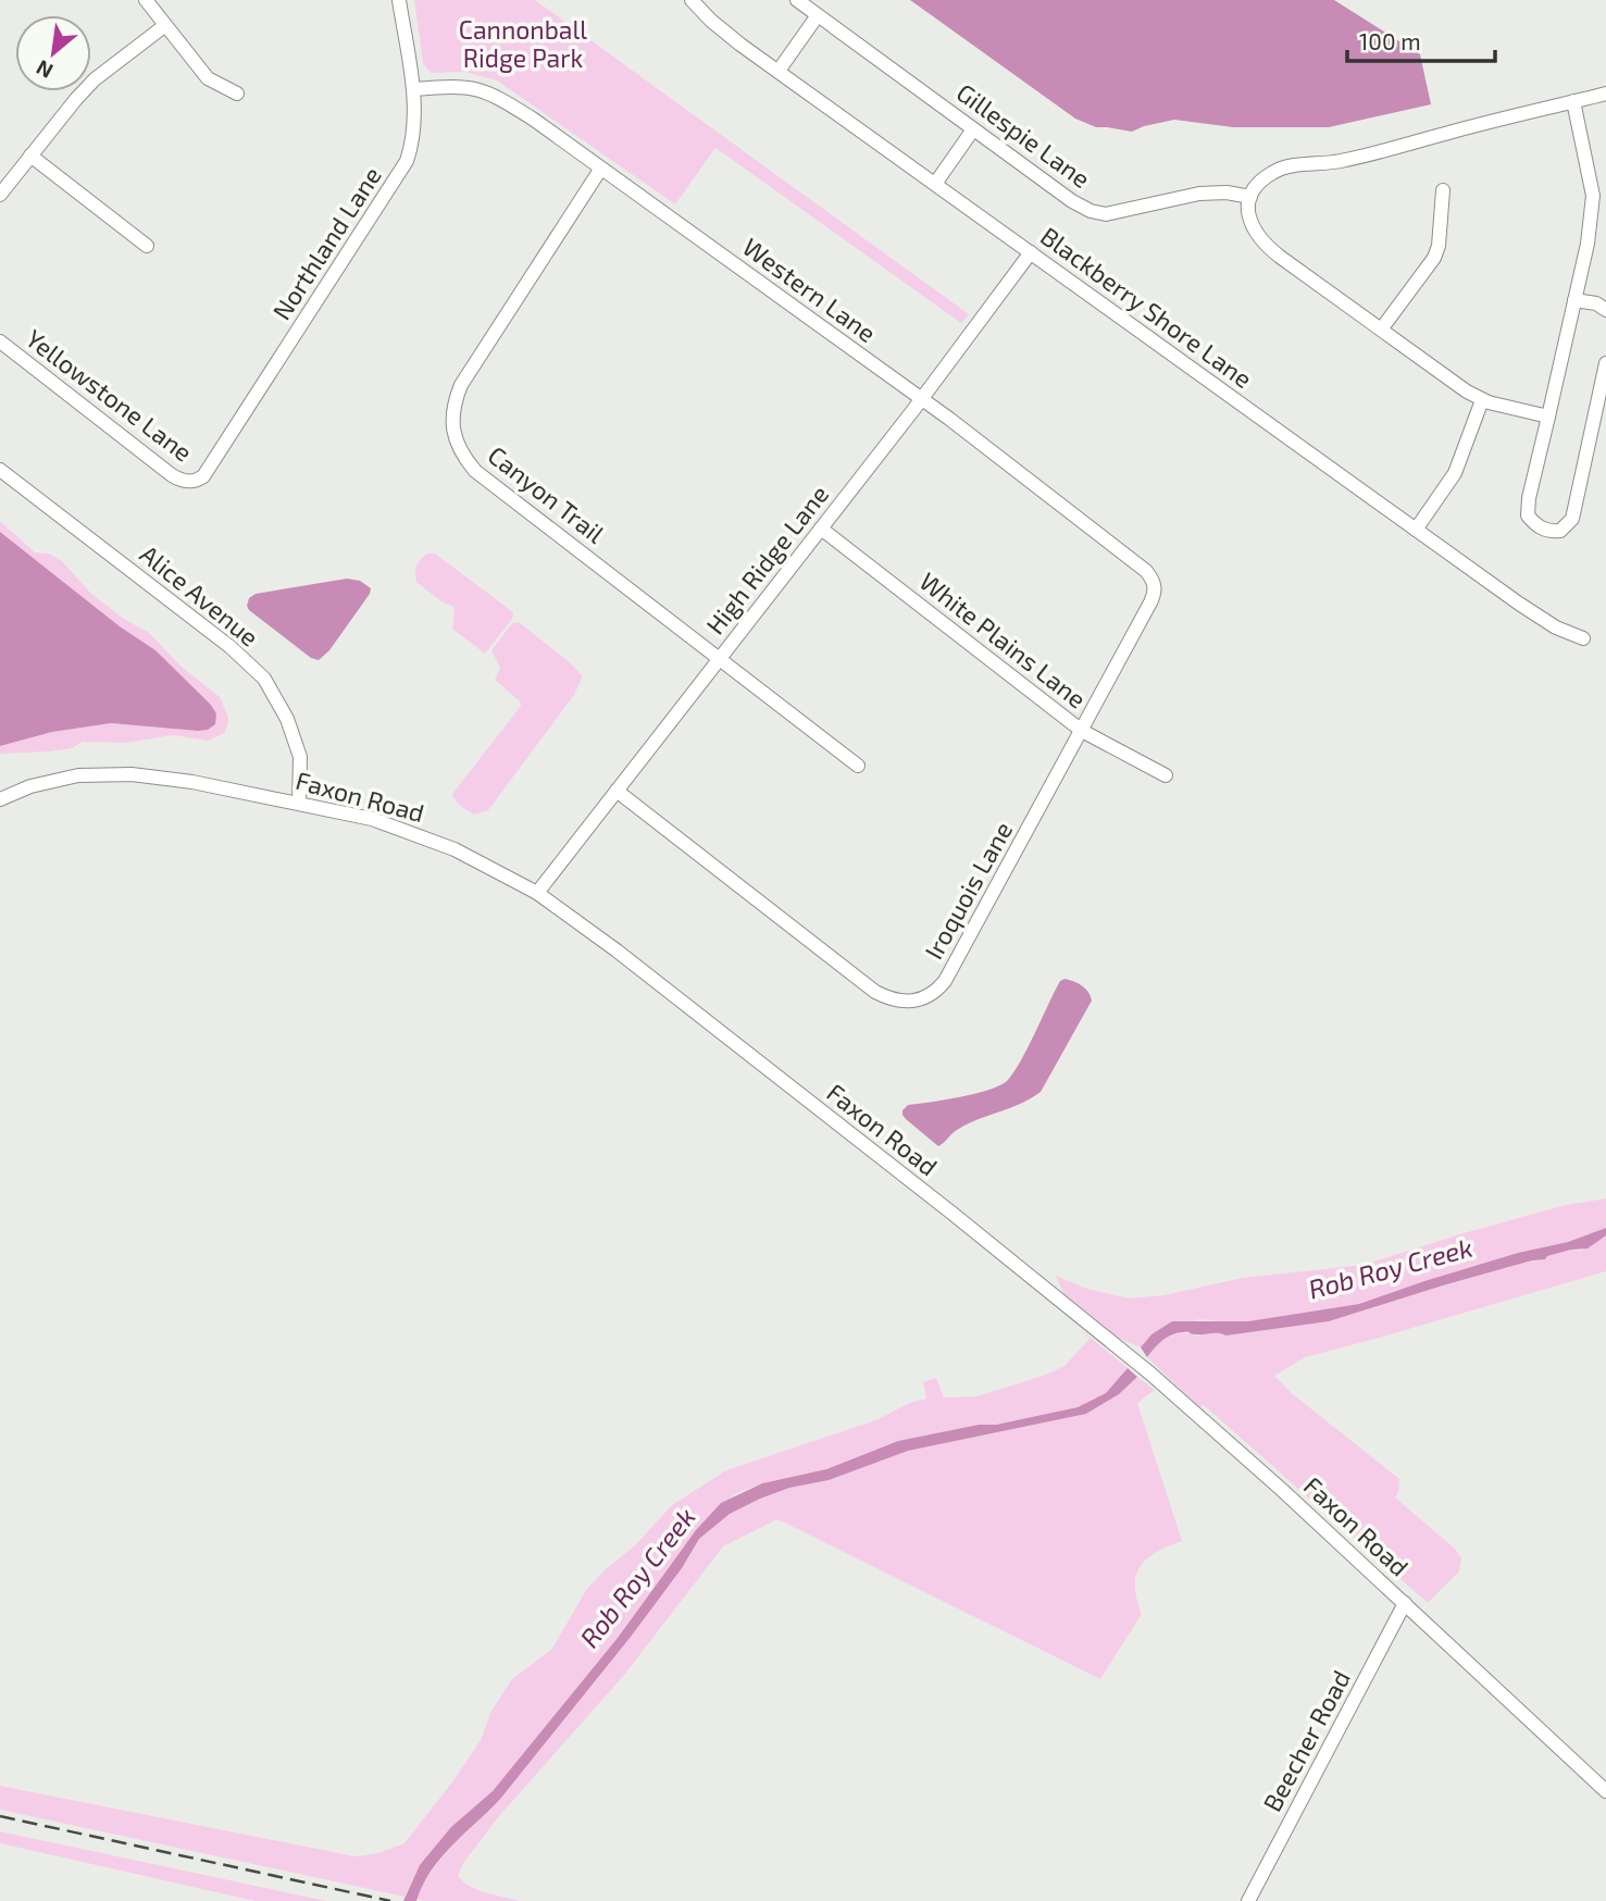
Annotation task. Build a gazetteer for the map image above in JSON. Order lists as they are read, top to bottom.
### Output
{
  "streets": {
    "street": [
      "Gillespie Lane",
      "Northland Lane",
      "Western Lane",
      "Blackberry Shore Lane",
      "Yellowstone Lane",
      "Canyon Trail",
      "High Ridge Lane",
      "Alice Avenue",
      "White Plains Lane",
      "Faxon Road",
      "Iroquois Lane",
      "Beecher Road"
    ]
  },
  "crossings": [
    ["Northland Lane", "Western Lane"],
    ["Northland Lane", "Yellowstone Lane"],
    ["Western Lane", "Canyon Trail"],
    ["Western Lane", "High Ridge Lane"],
    ["Western Lane", "Iroquois Lane"],
    ["Blackberry Shore Lane", "High Ridge Lane"],
    ["Canyon Trail", "High Ridge Lane"],
    ["High Ridge Lane", "White Plains Lane"],
    ["High Ridge Lane", "Faxon Road"],
    ["High Ridge Lane", "Iroquois Lane"],
    ["Alice Avenue", "Faxon Road"],
    ["White Plains Lane", "Iroquois Lane"],
    ["Faxon Road", "Beecher Road"]
  ],
  "water": ["Rob Roy Creek"],
  "parks": ["Cannonball Ridge Park"],
  "scale_bar": "100 m",
  "north": "bottom left"
}
